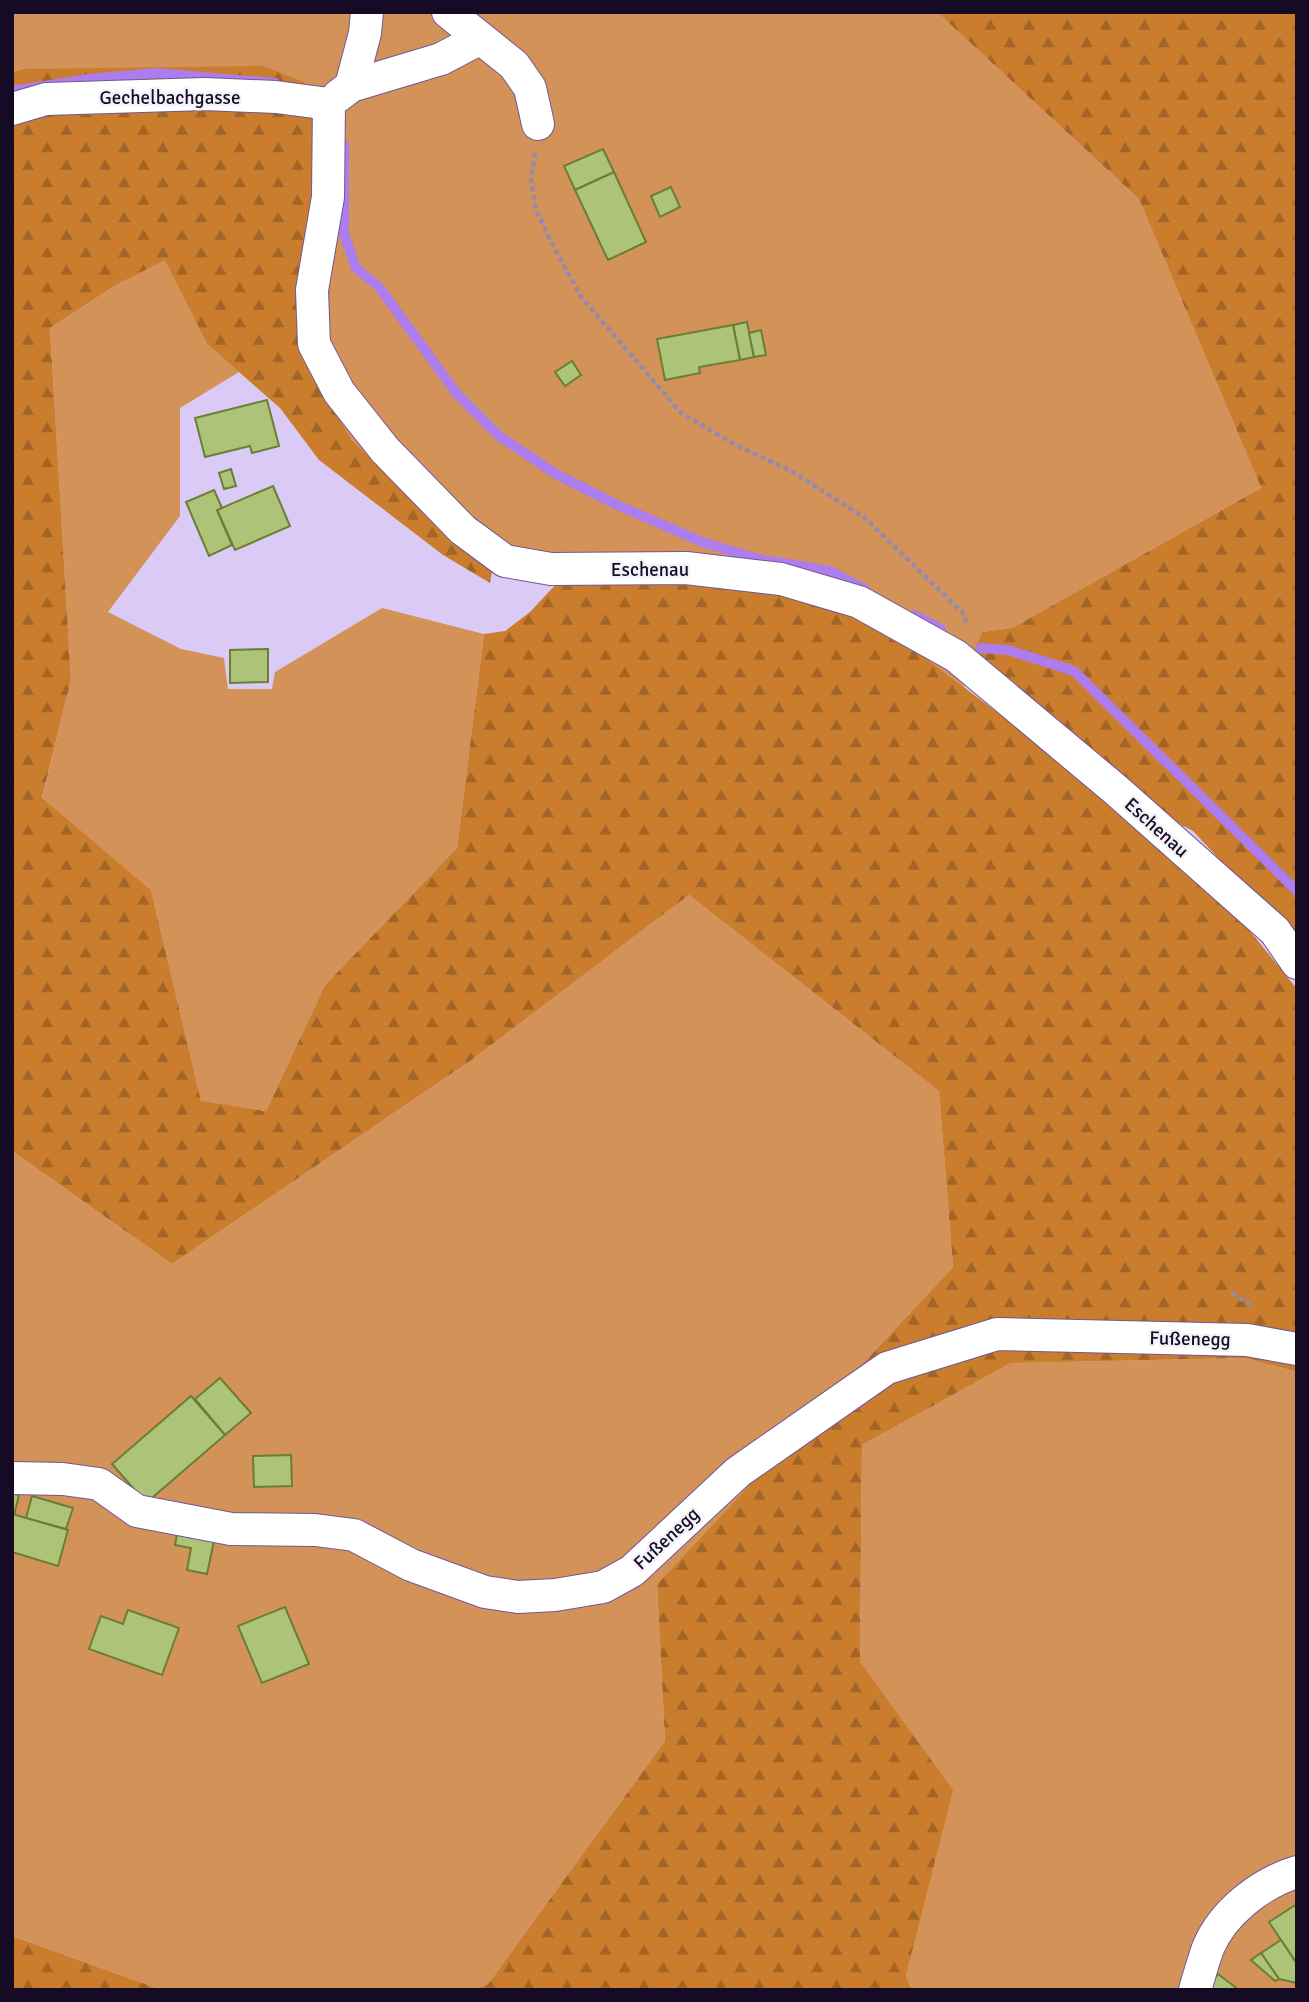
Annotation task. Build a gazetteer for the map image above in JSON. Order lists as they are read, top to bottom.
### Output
{
  "streets": {
    "street": ["Gechelbachgasse", "Eschenau", "Fußenegg"]
  },
  "crossings": [
    ["Gechelbachgasse", "Eschenau"]
  ]
}
